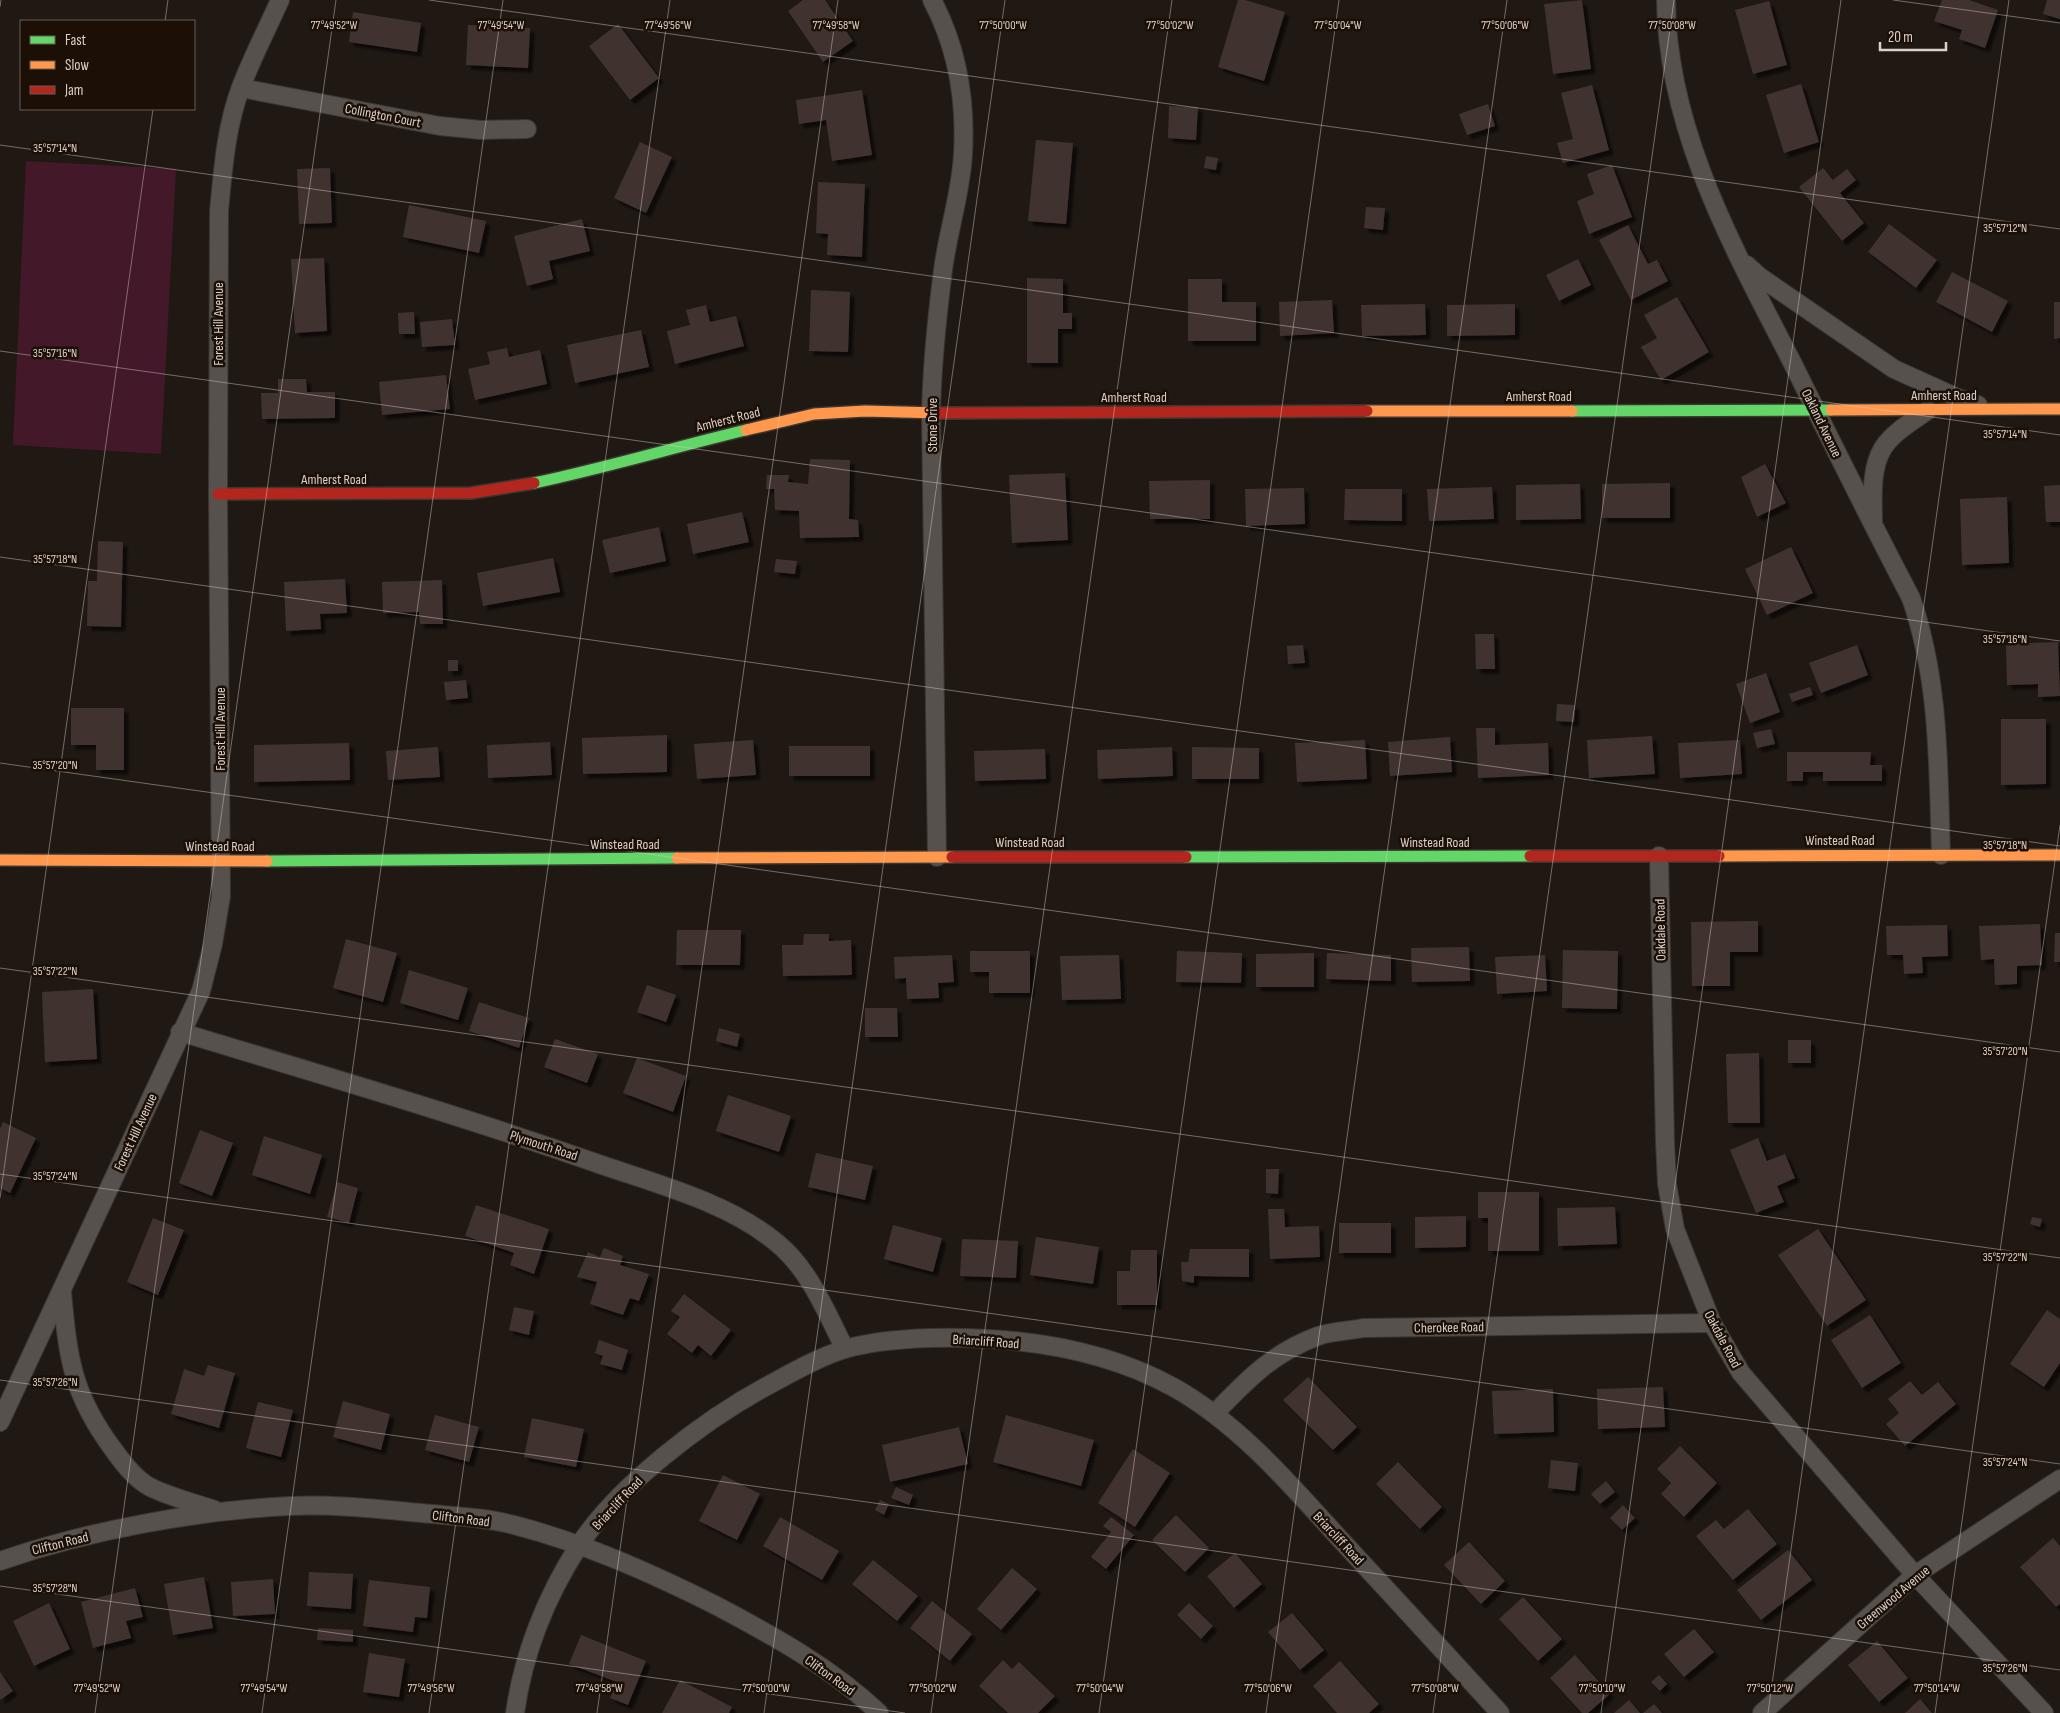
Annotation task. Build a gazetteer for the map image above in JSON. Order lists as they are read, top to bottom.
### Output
{
  "streets": {
    "street": [
      "Collington Court",
      "Forest Hill Avenue",
      "Amherst Road",
      "Oakland Avenue",
      "Stone Drive",
      "Winstead Road",
      "Oakdale Road",
      "Plymouth Road",
      "Cherokee Road",
      "Briarcliff Road",
      "Clifton Road",
      "Greenwood Avenue"
    ]
  },
  "crossings": [
    ["Collington Court", "Forest Hill Avenue"],
    ["Forest Hill Avenue", "Amherst Road"],
    ["Forest Hill Avenue", "Winstead Road"],
    ["Forest Hill Avenue", "Plymouth Road"],
    ["Amherst Road", "Oakland Avenue"],
    ["Amherst Road", "Stone Drive"],
    ["Oakland Avenue", "Winstead Road"],
    ["Stone Drive", "Winstead Road"],
    ["Winstead Road", "Oakdale Road"],
    ["Oakdale Road", "Cherokee Road"],
    ["Oakdale Road", "Greenwood Avenue"],
    ["Plymouth Road", "Briarcliff Road"],
    ["Cherokee Road", "Briarcliff Road"],
    ["Briarcliff Road", "Clifton Road"]
  ],
  "legend": ["Fast", "Slow", "Jam"],
  "scale_bar": "20 m",
  "coordinates": [
    "77°49'52\"W",
    "77°49'54\"W",
    "77°49'56\"W",
    "77°49'58\"W",
    "77°50'00\"W",
    "77°50'02\"W",
    "77°50'04\"W",
    "77°50'06\"W",
    "77°50'08\"W",
    "35°57'14\"N",
    "35°57'12\"N",
    "35°57'16\"N",
    "35°57'18\"N",
    "35°57'20\"N",
    "35°57'22\"N",
    "35°57'24\"N",
    "35°57'26\"N",
    "35°57'28\"N",
    "77°50'10\"W",
    "77°50'12\"W",
    "77°50'14\"W"
  ]
}
